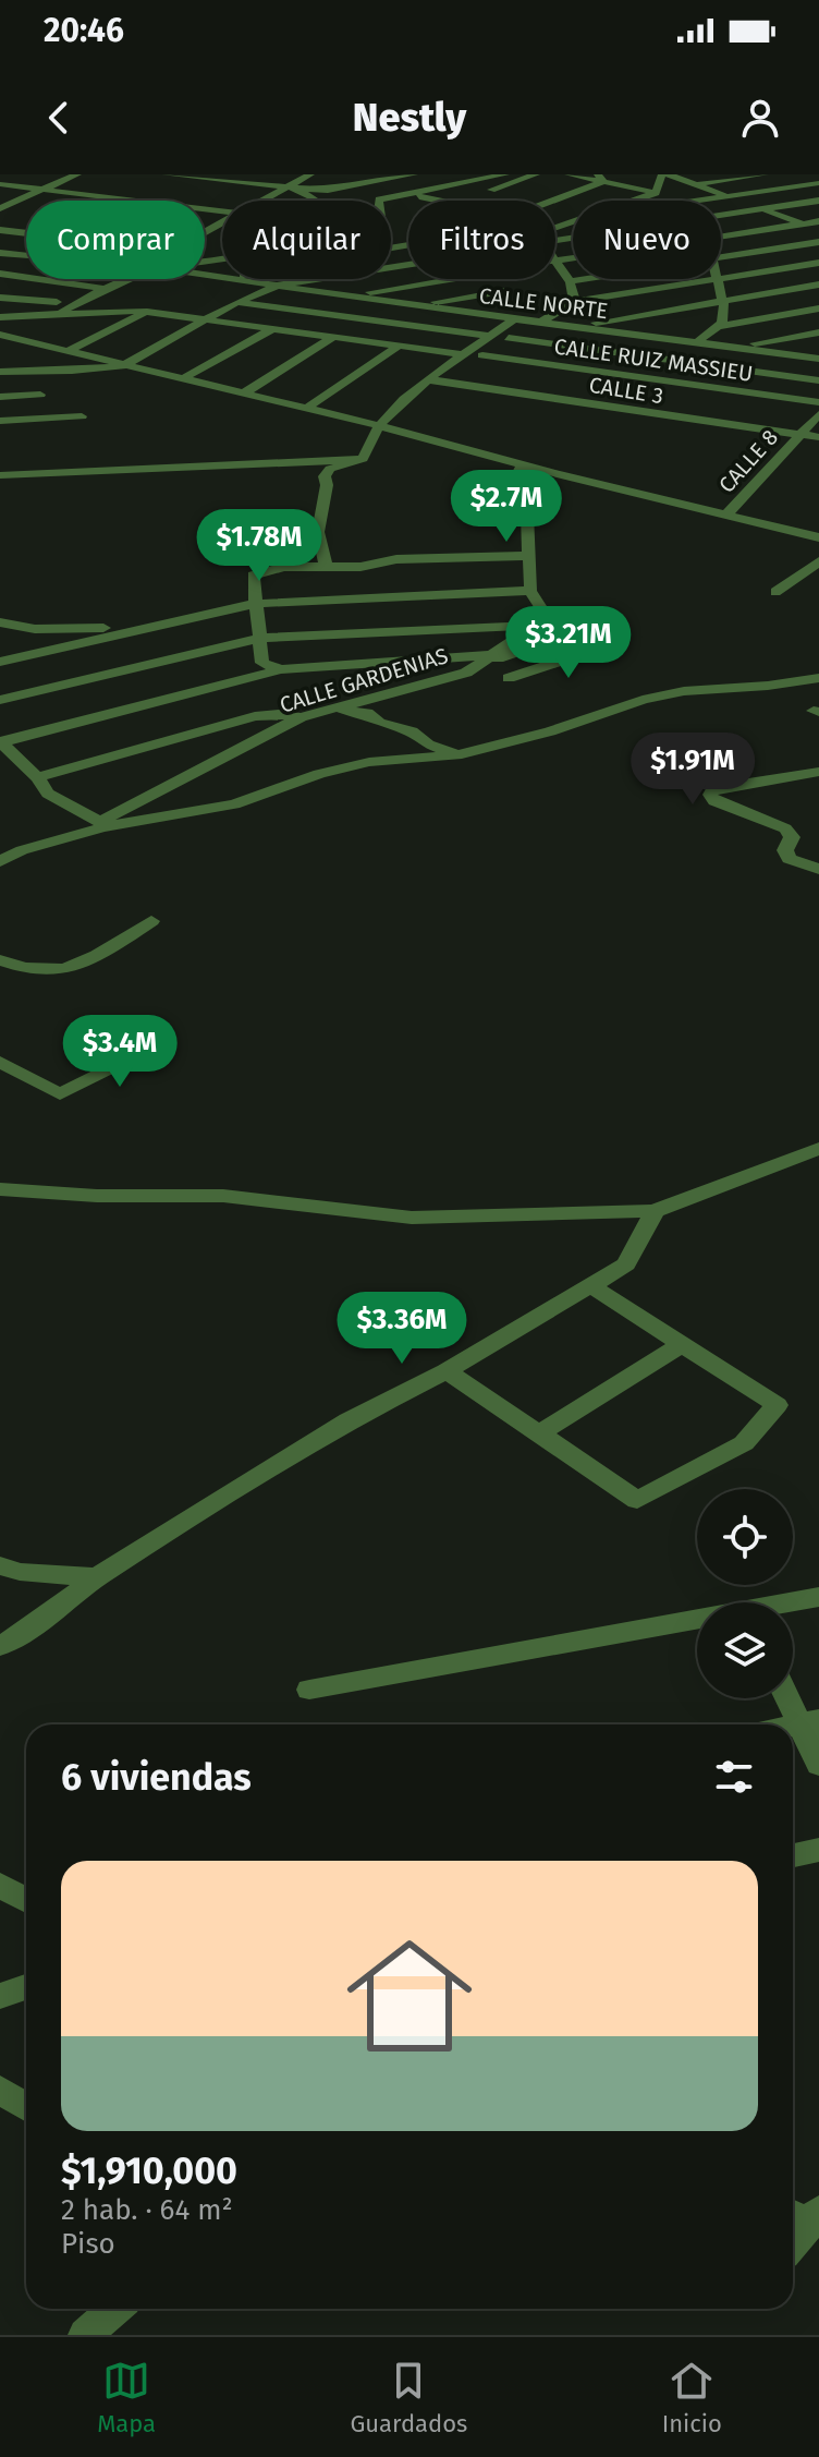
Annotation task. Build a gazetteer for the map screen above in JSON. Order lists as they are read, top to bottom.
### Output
{
  "streets": {
    "street": [
      "CALLE NORTE",
      "CALLE RUIZ MASSIEU",
      "CALLE 3",
      "CALLE 8",
      "CALLE GARDENIAS"
    ]
  },
  "crossings": [
    ["CALLE 3", "CALLE 8"]
  ],
  "page": {
    "status": "20:46",
    "header": "Nestly",
    "chip": [
      "Comprar",
      "Alquilar",
      "Filtros",
      "Nuevo"
    ],
    "price": [
      "$2.7M",
      "$1.78M",
      "$3.21M",
      "$1.91M",
      "$3.4M",
      "$3.36M"
    ],
    "heading": "6 viviendas",
    "list": [
      {
        "name": "$1,910,000",
        "note": "2 hab. · 64 m² · Piso"
      }
    ],
    "tabs": ["Mapa", "Guardados", "Inicio"]
  }
}
